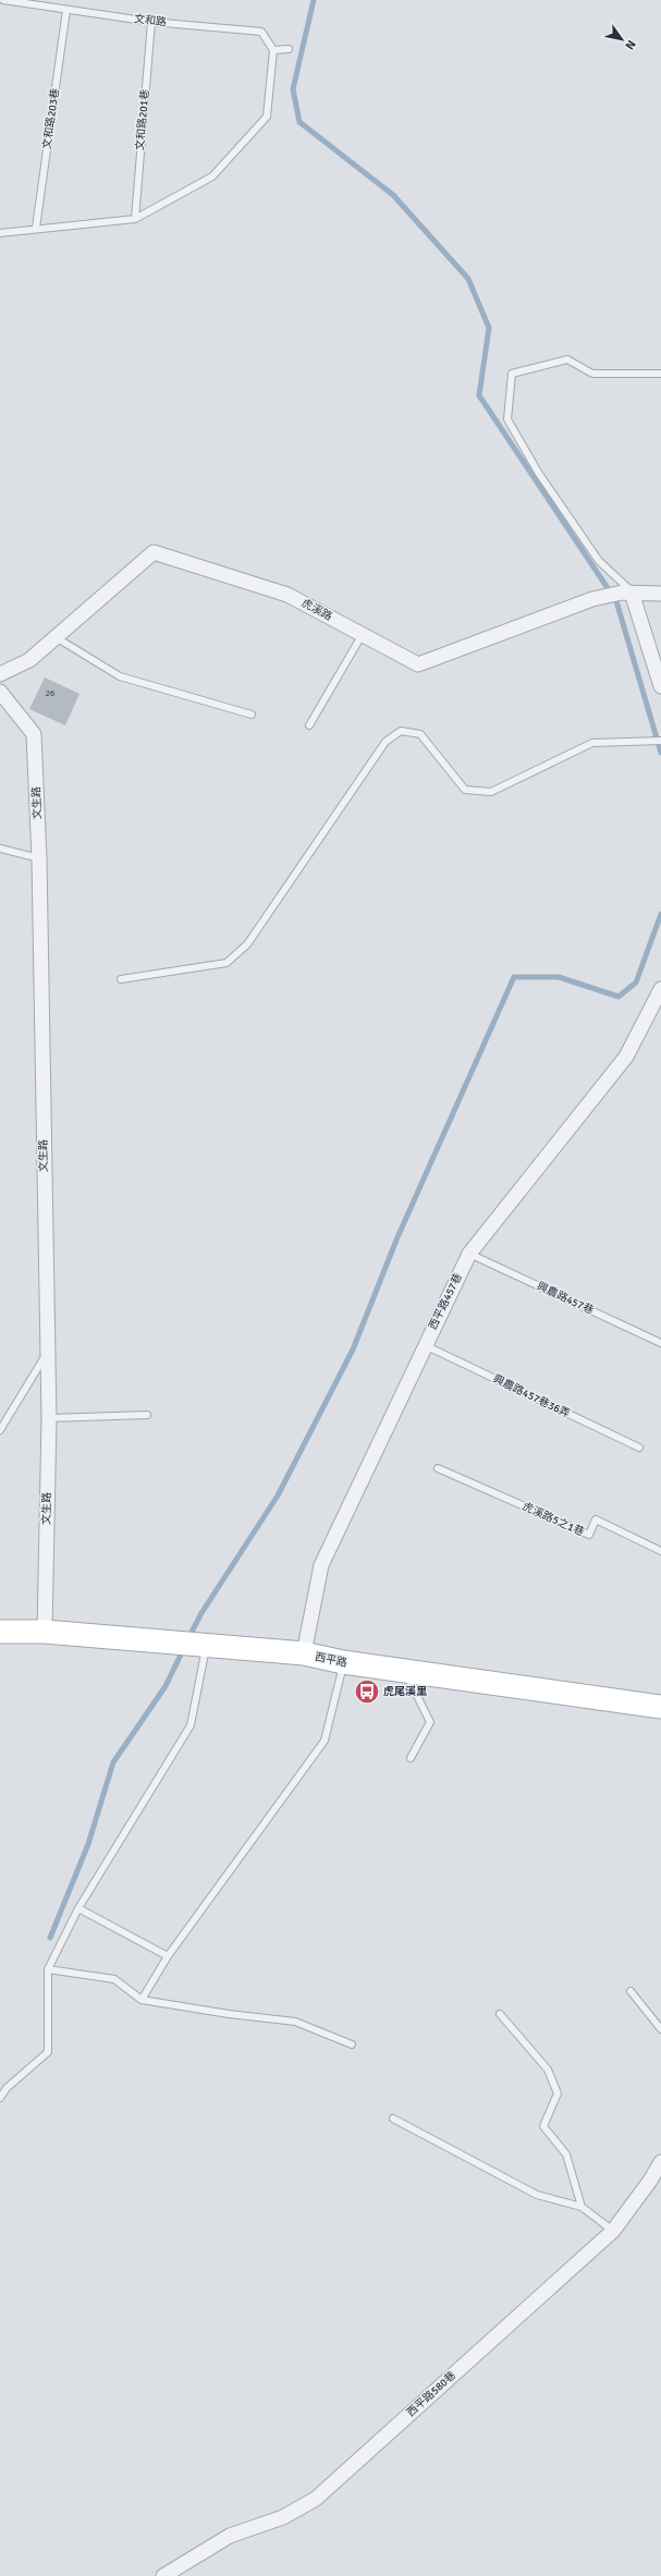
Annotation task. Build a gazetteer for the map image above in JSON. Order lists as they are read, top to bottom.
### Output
{
  "streets": {
    "main road": ["西平路"],
    "street": [
      "虎溪路",
      "文生路",
      "西平路457巷",
      "西平路580巷"
    ],
    "lane": [
      "文和路",
      "文和路203巷",
      "文和路201巷",
      "興農路457巷",
      "興農路457巷36弄",
      "虎溪路5之1巷"
    ]
  },
  "crossings": [
    ["文和路", "文和路203巷"],
    ["文和路", "文和路201巷"],
    ["文生路", "西平路"],
    ["興農路457巷", "西平路457巷"],
    ["西平路457巷", "興農路457巷36弄"],
    ["西平路457巷", "西平路"]
  ],
  "places": {
    "bus stop": ["虎尾溪里"]
  },
  "house_numbers": ["26"],
  "north": "bottom right"
}
